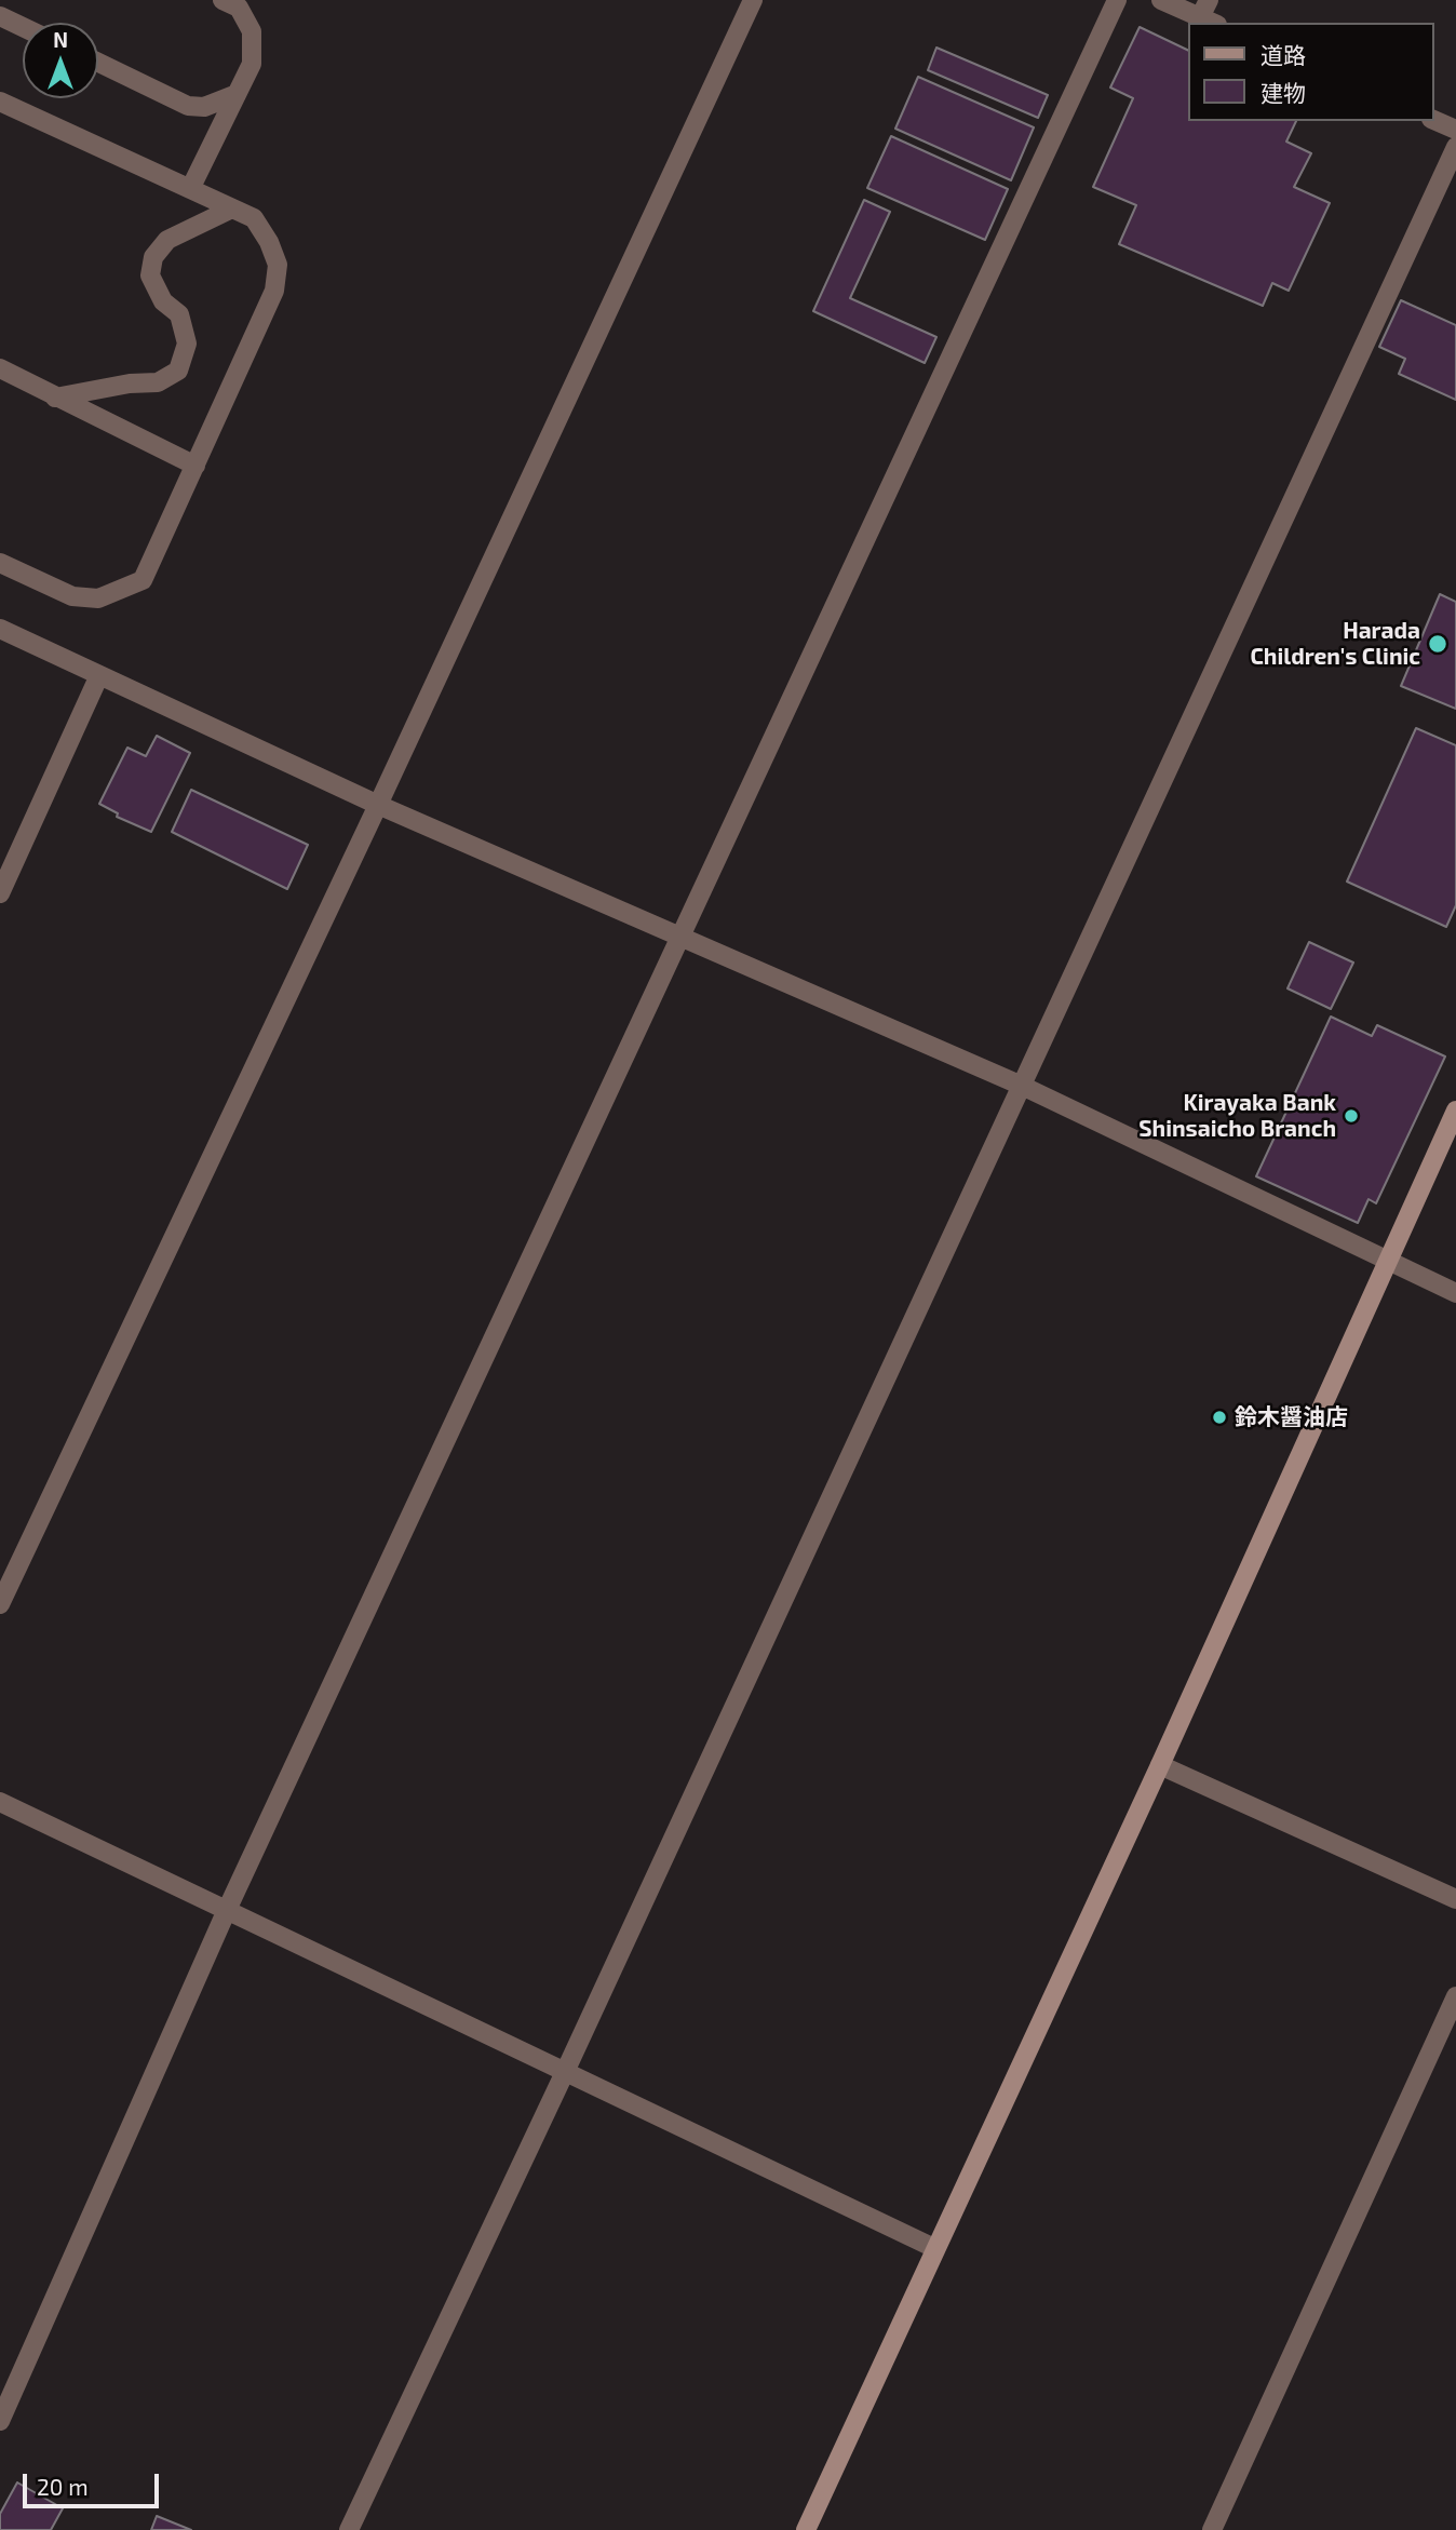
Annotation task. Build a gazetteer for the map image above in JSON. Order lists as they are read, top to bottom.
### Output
{
  "places": ["Harada Children's Clinic", "Kirayaka Bank Shinsaicho Branch", "鈴木醤油店"],
  "legend": ["道路", "建物"],
  "scale_bar": "20 m",
  "north": "top"
}
